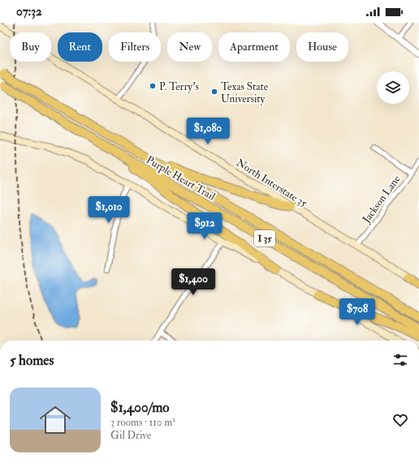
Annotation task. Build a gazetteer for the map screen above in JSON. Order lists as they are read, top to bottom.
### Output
{
  "streets": {
    "highway": ["Purple Heart Trail", "I 35"],
    "main road": ["North Interstate 35"],
    "street": ["Jackson Lane"]
  },
  "crossings": [
    ["North Interstate 35", "Jackson Lane"]
  ],
  "places": ["P. Terry's", "Texas State University"],
  "page": {
    "status": "07:32",
    "chip": [
      "Buy",
      "Rent",
      "Filters",
      "New",
      "Apartment",
      "House"
    ],
    "price": [
      "$1,080",
      "$1,010",
      "$912",
      "$1,400",
      "$708"
    ],
    "heading": "5 homes",
    "list": [
      {
        "name": "$1,400/mo",
        "note": "3 rooms · 110 m² · Gil Drive"
      }
    ]
  }
}
